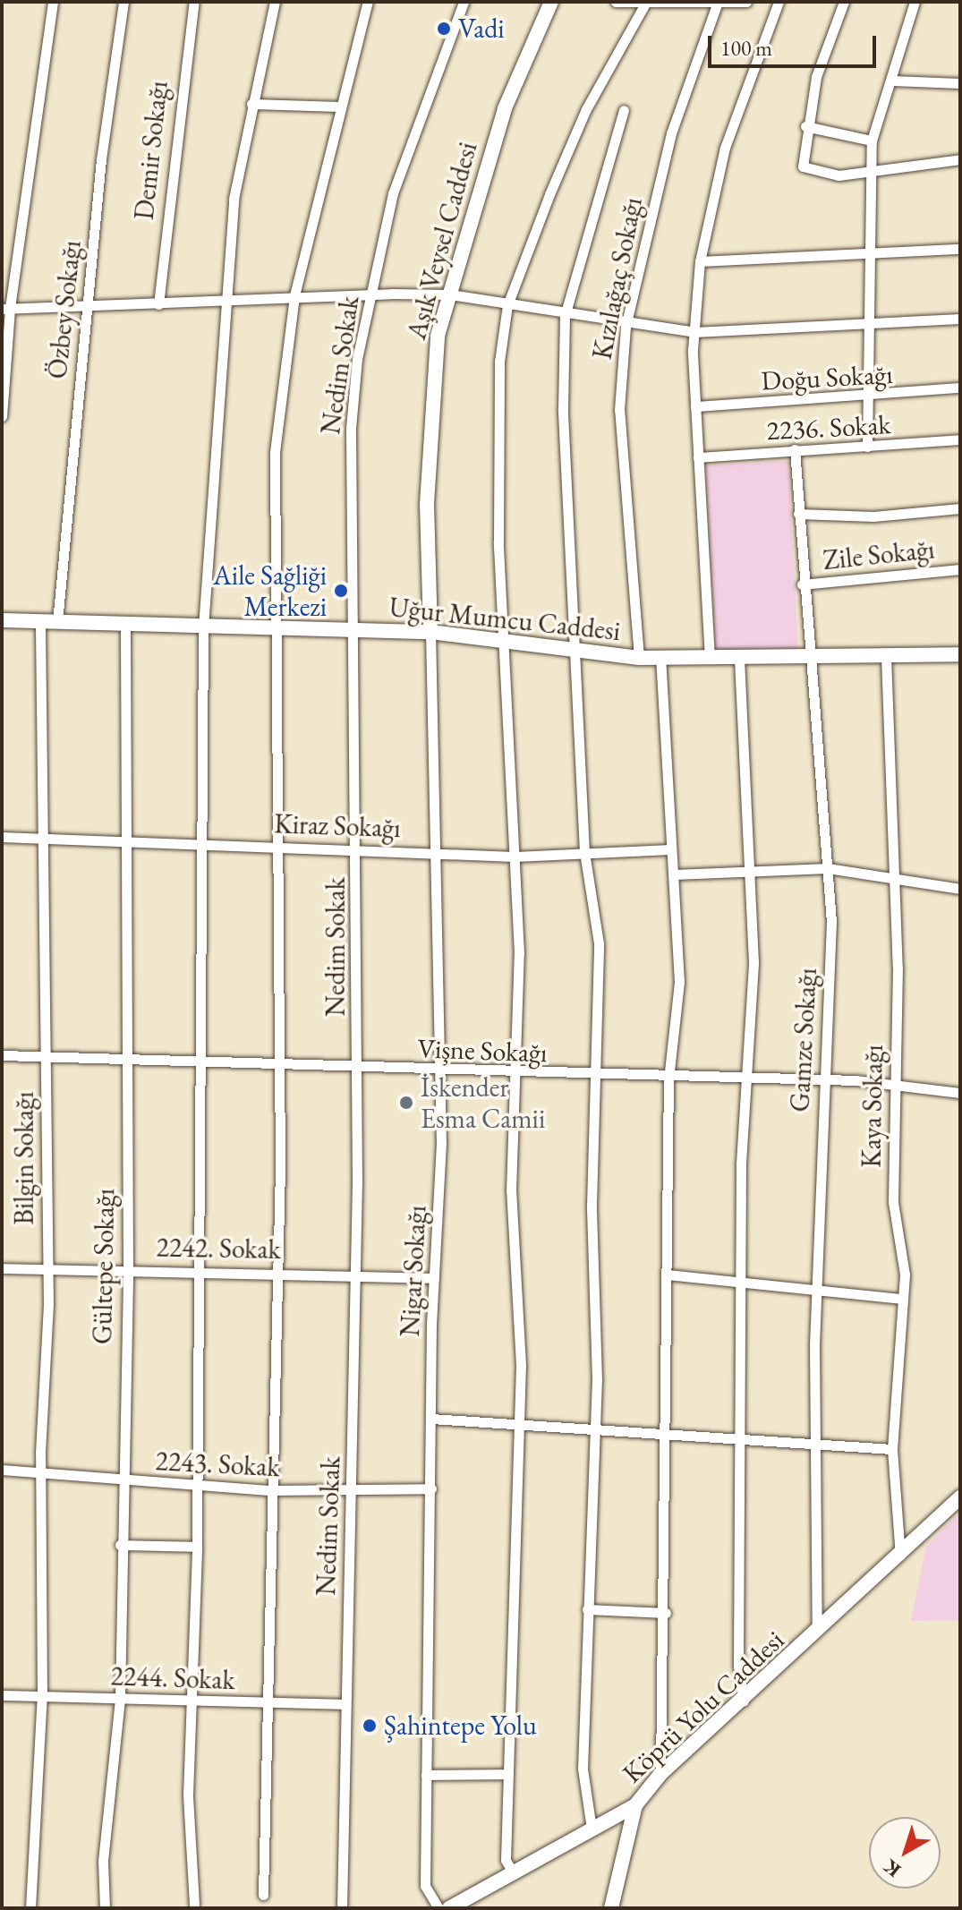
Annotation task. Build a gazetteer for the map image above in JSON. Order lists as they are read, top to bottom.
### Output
{
  "streets": {
    "street": [
      "Demir Sokağı",
      "Aşık Veysel Caddesi",
      "Kızılağaç Sokağı",
      "Özbey Sokağı",
      "Nedim Sokak",
      "Doğu Sokağı",
      "2236. Sokak",
      "Zile Sokağı",
      "Uğur Mumcu Caddesi",
      "Kiraz Sokağı",
      "Gamze Sokağı",
      "Vişne Sokağı",
      "Kaya Sokağı",
      "Bilgin Sokağı",
      "2242. Sokak",
      "Gültepe Sokağı",
      "Nigar Sokağı",
      "2243. Sokak",
      "2244. Sokak",
      "Köprü Yolu Caddesi"
    ]
  },
  "crossings": [
    ["Aşık Veysel Caddesi", "Uğur Mumcu Caddesi"],
    ["Aşık Veysel Caddesi", "Nigar Sokağı"],
    ["Kızılağaç Sokağı", "Uğur Mumcu Caddesi"],
    ["Özbey Sokağı", "Uğur Mumcu Caddesi"],
    ["Nedim Sokak", "Uğur Mumcu Caddesi"],
    ["Nedim Sokak", "Kiraz Sokağı"],
    ["Nedim Sokak", "Vişne Sokağı"],
    ["Nedim Sokak", "2242. Sokak"],
    ["Nedim Sokak", "2243. Sokak"],
    ["Nedim Sokak", "2244. Sokak"],
    ["2236. Sokak", "Gamze Sokağı"],
    ["Zile Sokağı", "Gamze Sokağı"],
    ["Uğur Mumcu Caddesi", "Gamze Sokağı"],
    ["Uğur Mumcu Caddesi", "Kaya Sokağı"],
    ["Uğur Mumcu Caddesi", "Bilgin Sokağı"],
    ["Uğur Mumcu Caddesi", "Gültepe Sokağı"],
    ["Uğur Mumcu Caddesi", "Nigar Sokağı"],
    ["Kiraz Sokağı", "Bilgin Sokağı"],
    ["Kiraz Sokağı", "Gültepe Sokağı"],
    ["Kiraz Sokağı", "Nigar Sokağı"],
    ["Gamze Sokağı", "Vişne Sokağı"],
    ["Gamze Sokağı", "Köprü Yolu Caddesi"],
    ["Vişne Sokağı", "Kaya Sokağı"],
    ["Vişne Sokağı", "Bilgin Sokağı"],
    ["Vişne Sokağı", "Gültepe Sokağı"],
    ["Vişne Sokağı", "Nigar Sokağı"],
    ["Kaya Sokağı", "Köprü Yolu Caddesi"],
    ["Bilgin Sokağı", "2242. Sokak"],
    ["Bilgin Sokağı", "2243. Sokak"],
    ["Bilgin Sokağı", "2244. Sokak"],
    ["2242. Sokak", "Gültepe Sokağı"],
    ["2242. Sokak", "Nigar Sokağı"],
    ["Gültepe Sokağı", "2243. Sokak"],
    ["Gültepe Sokağı", "2244. Sokak"],
    ["Nigar Sokağı", "2243. Sokak"]
  ],
  "places": [
    "Vadi",
    "Aile Sağliği Merkezi",
    "İskender Esma Camii",
    "Şahintepe Yolu"
  ],
  "scale_bar": "100 m",
  "north": "bottom left"
}
